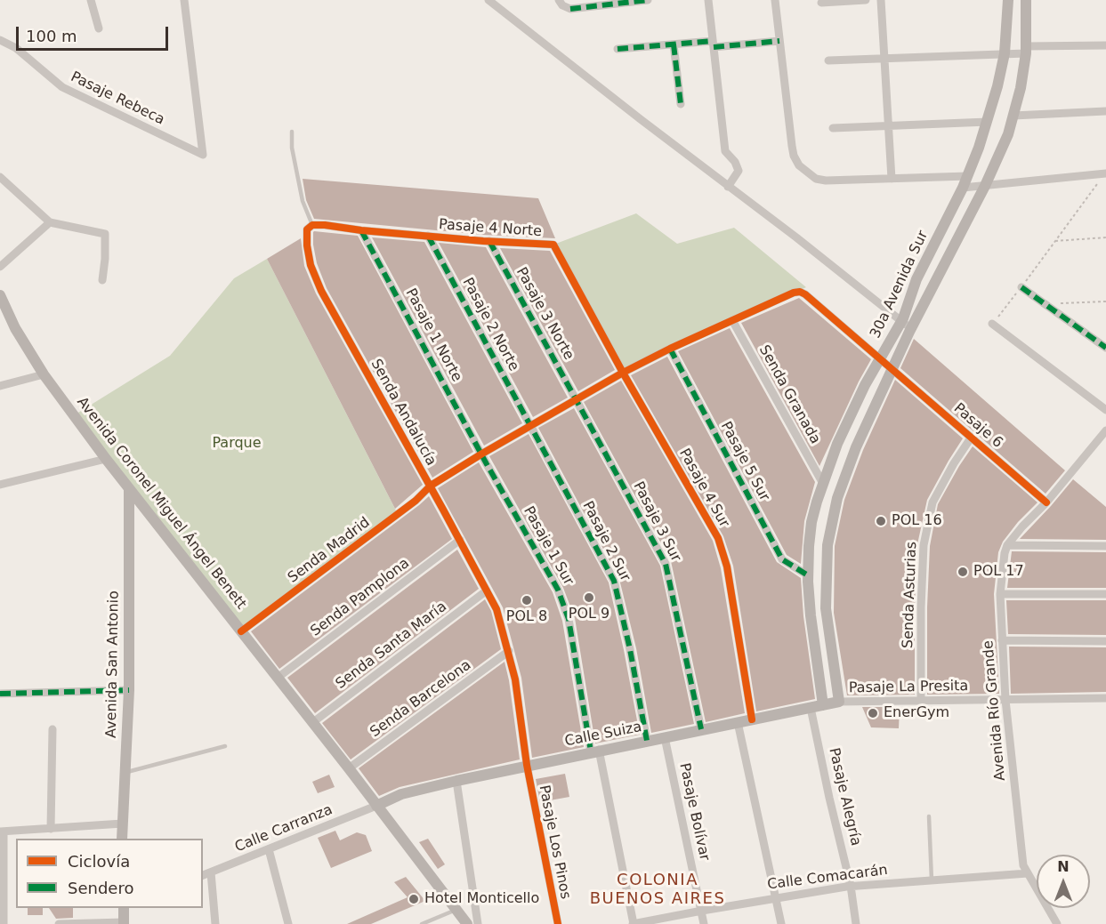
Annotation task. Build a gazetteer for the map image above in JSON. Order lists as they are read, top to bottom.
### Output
{
  "streets": {
    "street": [
      "Pasaje Rebeca",
      "Pasaje 4 Norte",
      "30a Avenida Sur",
      "Pasaje 3 Norte",
      "Pasaje 2 Norte",
      "Pasaje 1 Norte",
      "Senda Granada",
      "Senda Andalucía",
      "Pasaje 6",
      "Pasaje 5 Sur",
      "Pasaje 4 Sur",
      "Avenida Coronel Miguel Ángel Benett",
      "Pasaje 3 Sur",
      "Pasaje 2 Sur",
      "Pasaje 1 Sur",
      "Senda Madrid",
      "Senda Asturias",
      "Senda Pamplona",
      "Senda Santa María",
      "Avenida San Antonio",
      "Pasaje La Presita",
      "Senda Barcelona",
      "Avenida Río Grande",
      "Calle Suiza",
      "Pasaje Alegría",
      "Pasaje Bolívar",
      "Calle Carranza",
      "Pasaje Los Pinos",
      "Calle Comacarán"
    ]
  },
  "crossings": [
    ["Pasaje 4 Norte", "Pasaje 3 Norte"],
    ["Pasaje 4 Norte", "Pasaje 2 Norte"],
    ["Pasaje 4 Norte", "Pasaje 1 Norte"],
    ["Pasaje 4 Norte", "Senda Andalucía"],
    ["Pasaje 4 Norte", "Pasaje 4 Sur"],
    ["Pasaje 4 Norte", "Senda Madrid"],
    ["30a Avenida Sur", "Senda Granada"],
    ["30a Avenida Sur", "Pasaje 6"],
    ["30a Avenida Sur", "Pasaje 5 Sur"],
    ["30a Avenida Sur", "Pasaje La Presita"],
    ["30a Avenida Sur", "Calle Suiza"],
    ["Pasaje 3 Norte", "Pasaje 3 Sur"],
    ["Pasaje 3 Norte", "Senda Madrid"],
    ["Pasaje 2 Norte", "Pasaje 2 Sur"],
    ["Pasaje 2 Norte", "Senda Madrid"],
    ["Pasaje 1 Norte", "Pasaje 1 Sur"],
    ["Pasaje 1 Norte", "Senda Madrid"],
    ["Senda Granada", "Pasaje 6"],
    ["Senda Granada", "Senda Madrid"],
    ["Senda Andalucía", "Senda Madrid"],
    ["Senda Andalucía", "Senda Pamplona"],
    ["Senda Andalucía", "Senda Santa María"],
    ["Senda Andalucía", "Senda Barcelona"],
    ["Senda Andalucía", "Calle Suiza"],
    ["Senda Andalucía", "Pasaje Los Pinos"],
    ["Pasaje 6", "Senda Madrid"],
    ["Pasaje 6", "Senda Asturias"],
    ["Pasaje 6", "Avenida Río Grande"],
    ["Pasaje 5 Sur", "Senda Madrid"],
    ["Pasaje 4 Sur", "Senda Madrid"],
    ["Pasaje 4 Sur", "Calle Suiza"],
    ["Avenida Coronel Miguel Ángel Benett", "Senda Madrid"],
    ["Avenida Coronel Miguel Ángel Benett", "Senda Pamplona"],
    ["Avenida Coronel Miguel Ángel Benett", "Senda Santa María"],
    ["Avenida Coronel Miguel Ángel Benett", "Avenida San Antonio"],
    ["Avenida Coronel Miguel Ángel Benett", "Senda Barcelona"],
    ["Avenida Coronel Miguel Ángel Benett", "Calle Suiza"],
    ["Avenida Coronel Miguel Ángel Benett", "Calle Carranza"],
    ["Pasaje 3 Sur", "Senda Madrid"],
    ["Pasaje 3 Sur", "Calle Suiza"],
    ["Pasaje 2 Sur", "Senda Madrid"],
    ["Pasaje 2 Sur", "Calle Suiza"],
    ["Pasaje 1 Sur", "Senda Madrid"],
    ["Pasaje 1 Sur", "Calle Suiza"],
    ["Pasaje 1 Sur", "Calle Comacarán"],
    ["Senda Asturias", "Pasaje La Presita"],
    ["Pasaje La Presita", "Avenida Río Grande"],
    ["Pasaje La Presita", "Calle Suiza"],
    ["Avenida Río Grande", "Calle Comacarán"],
    ["Calle Suiza", "Pasaje Alegría"],
    ["Calle Suiza", "Pasaje Bolívar"],
    ["Calle Suiza", "Calle Carranza"],
    ["Calle Suiza", "Pasaje Los Pinos"],
    ["Pasaje Alegría", "Calle Comacarán"],
    ["Pasaje Bolívar", "Calle Comacarán"]
  ],
  "districts": ["COLONIA BUENOS AIRES"],
  "parks": ["Parque"],
  "places": [
    "POL 16",
    "POL 17",
    "POL 9",
    "POL 8",
    "EnerGym",
    "Hotel Monticello"
  ],
  "legend": ["Ciclovía", "Sendero"],
  "scale_bar": "100 m",
  "north": "top"
}
